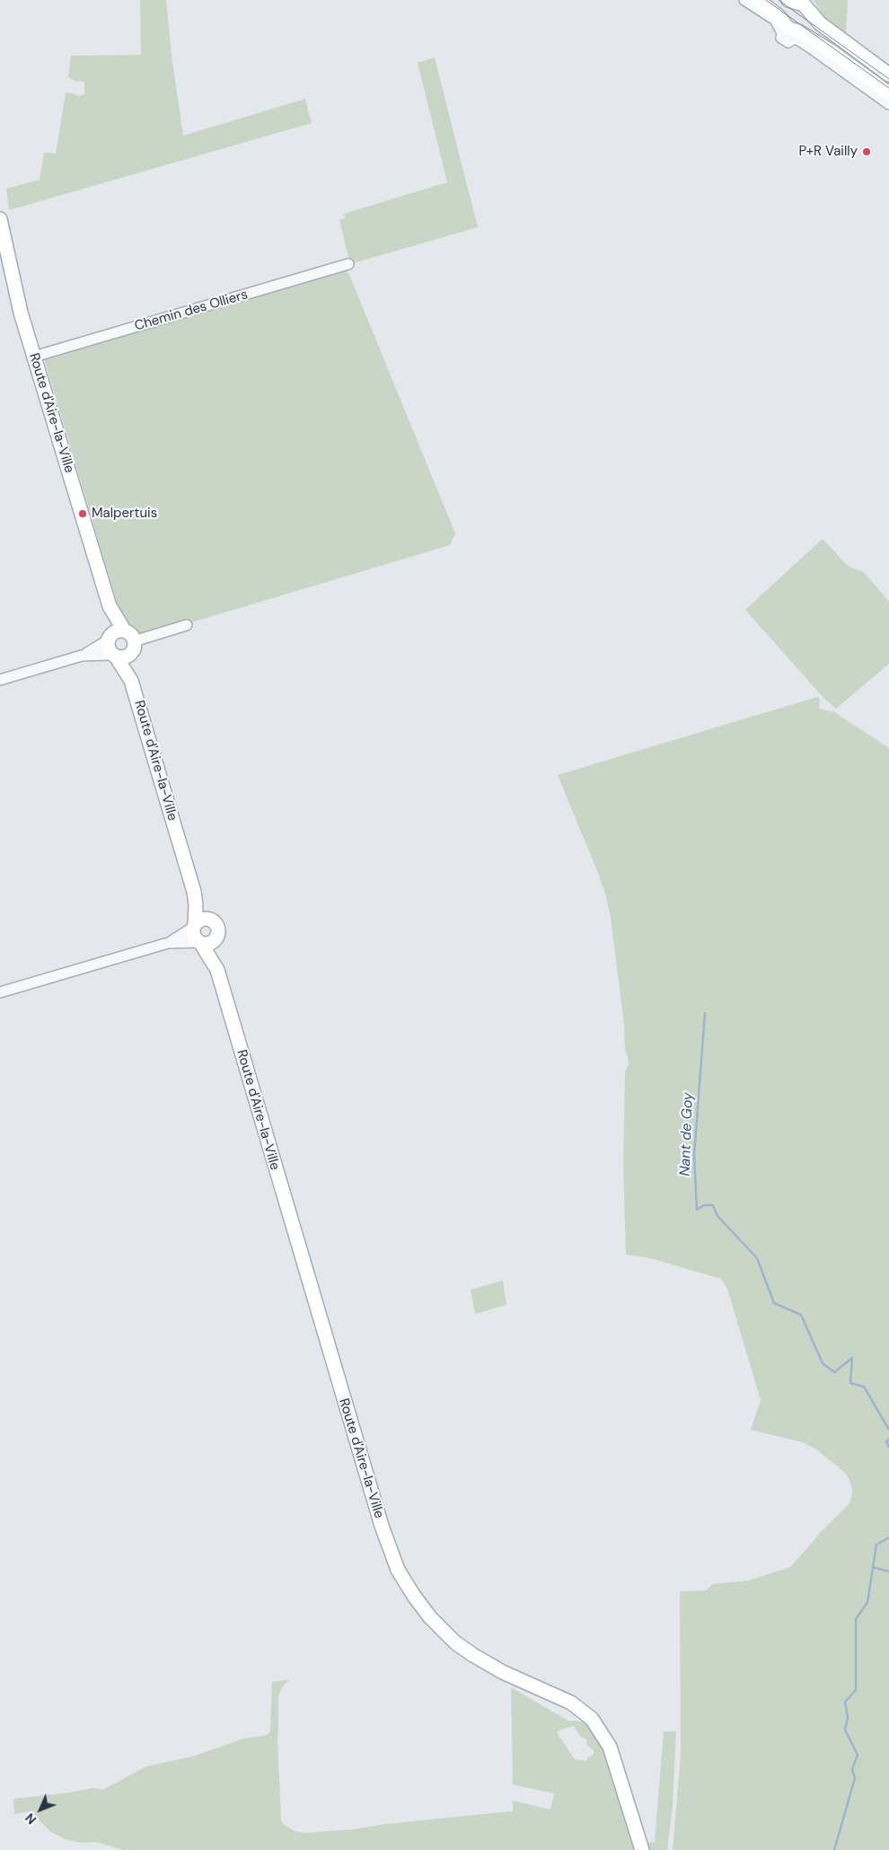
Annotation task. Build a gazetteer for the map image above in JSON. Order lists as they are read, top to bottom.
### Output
{
  "streets": {
    "main road": ["Route d'Aire-la-Ville"],
    "street": ["Chemin des Olliers"]
  },
  "crossings": [
    ["Chemin des Olliers", "Route d'Aire-la-Ville"]
  ],
  "water": ["Nant de Goy"],
  "places": ["P+R Vailly", "Malpertuis"],
  "north": "bottom left"
}
